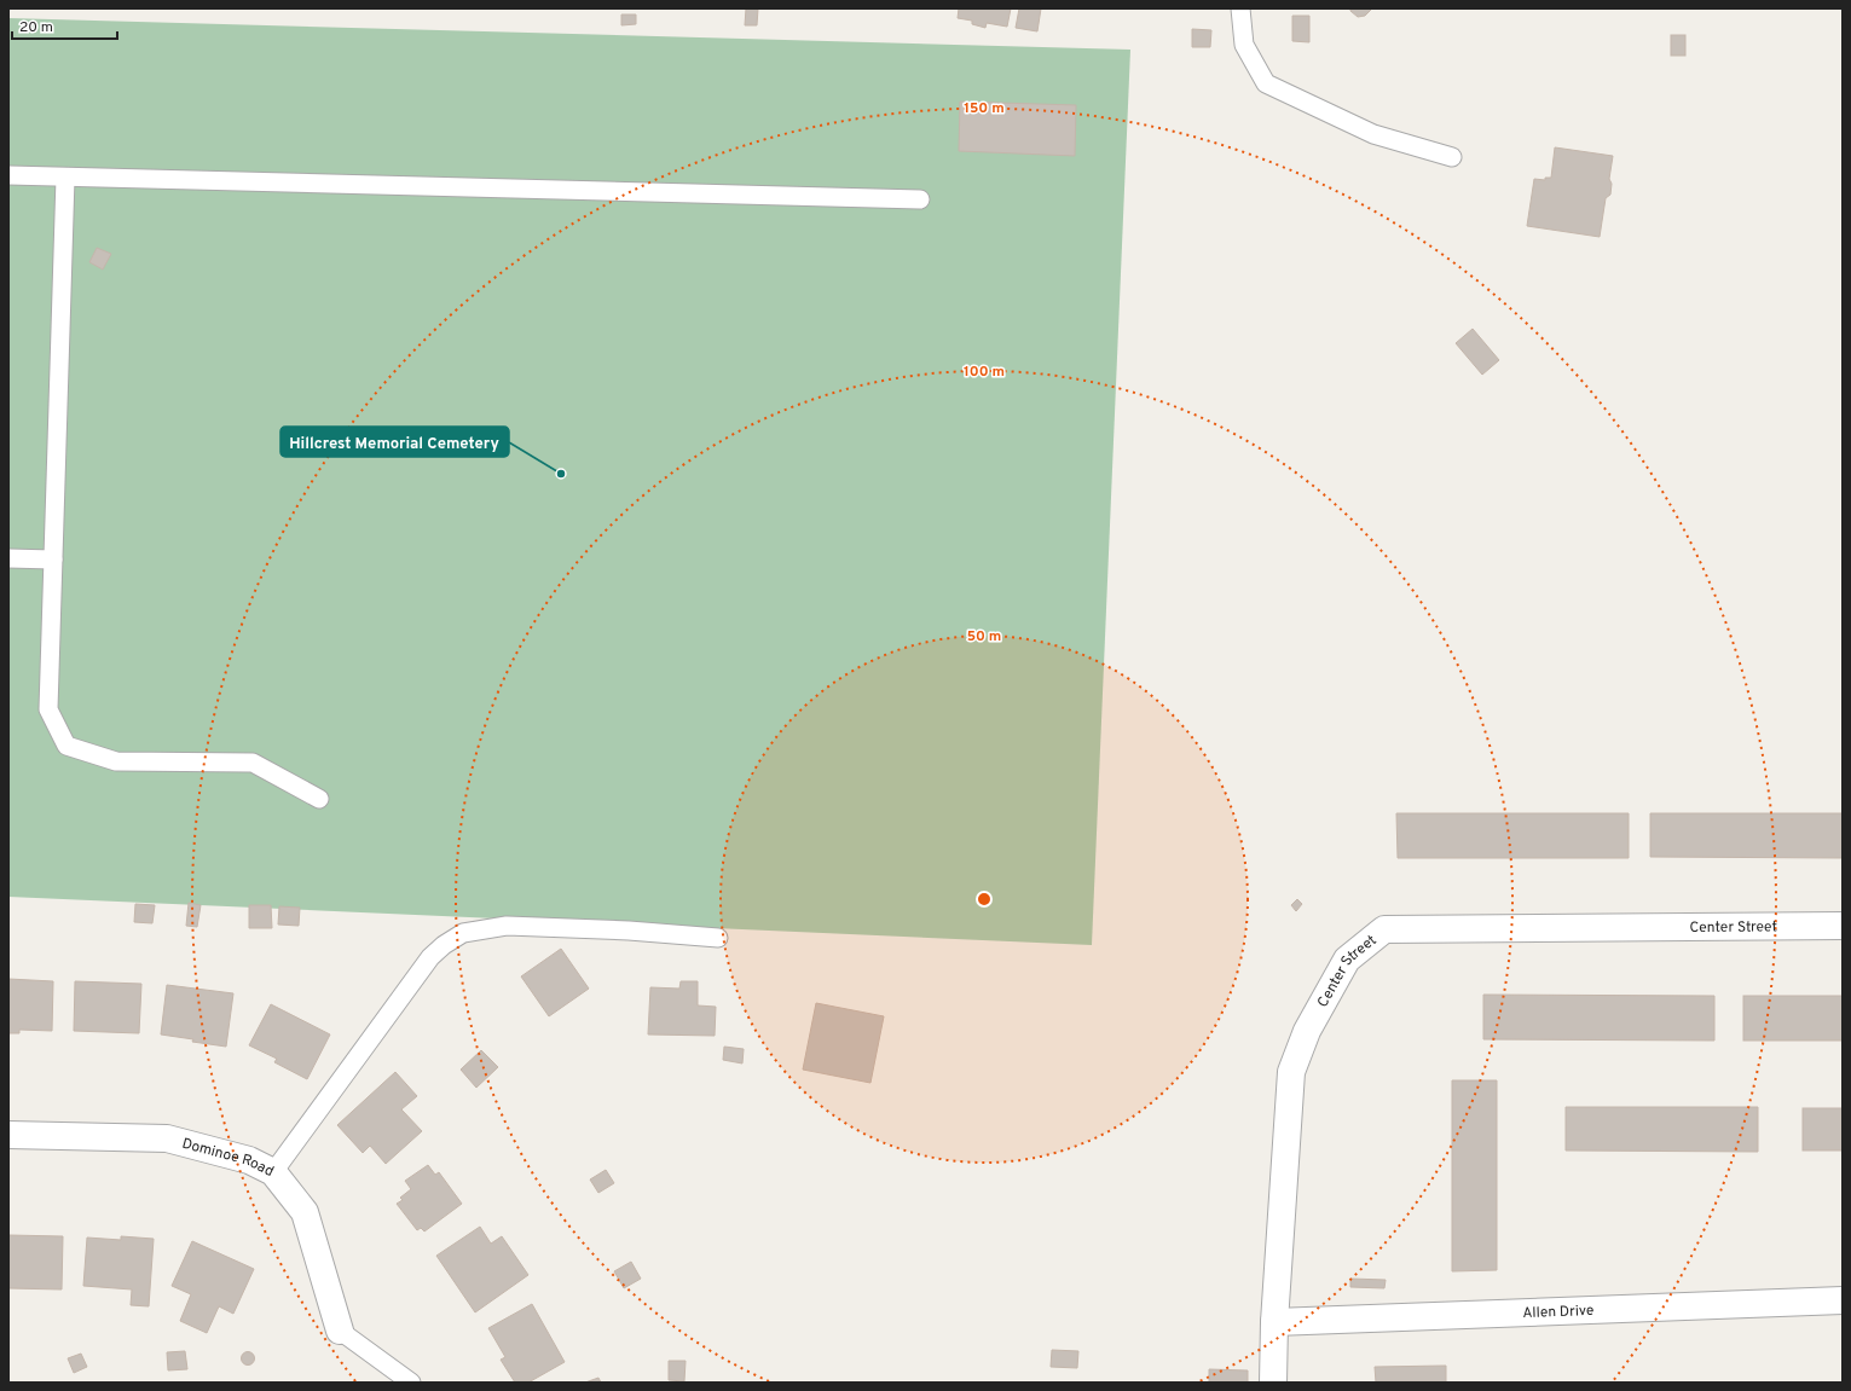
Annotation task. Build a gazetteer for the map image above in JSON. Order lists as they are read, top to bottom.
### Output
{
  "streets": {
    "street": ["Center Street", "Dominoe Road", "Allen Drive"]
  },
  "crossings": [
    ["Center Street", "Allen Drive"]
  ],
  "places": ["Hillcrest Memorial Cemetery"],
  "scale_bar": "20 m",
  "rings": ["150 m", "100 m", "50 m"]
}
